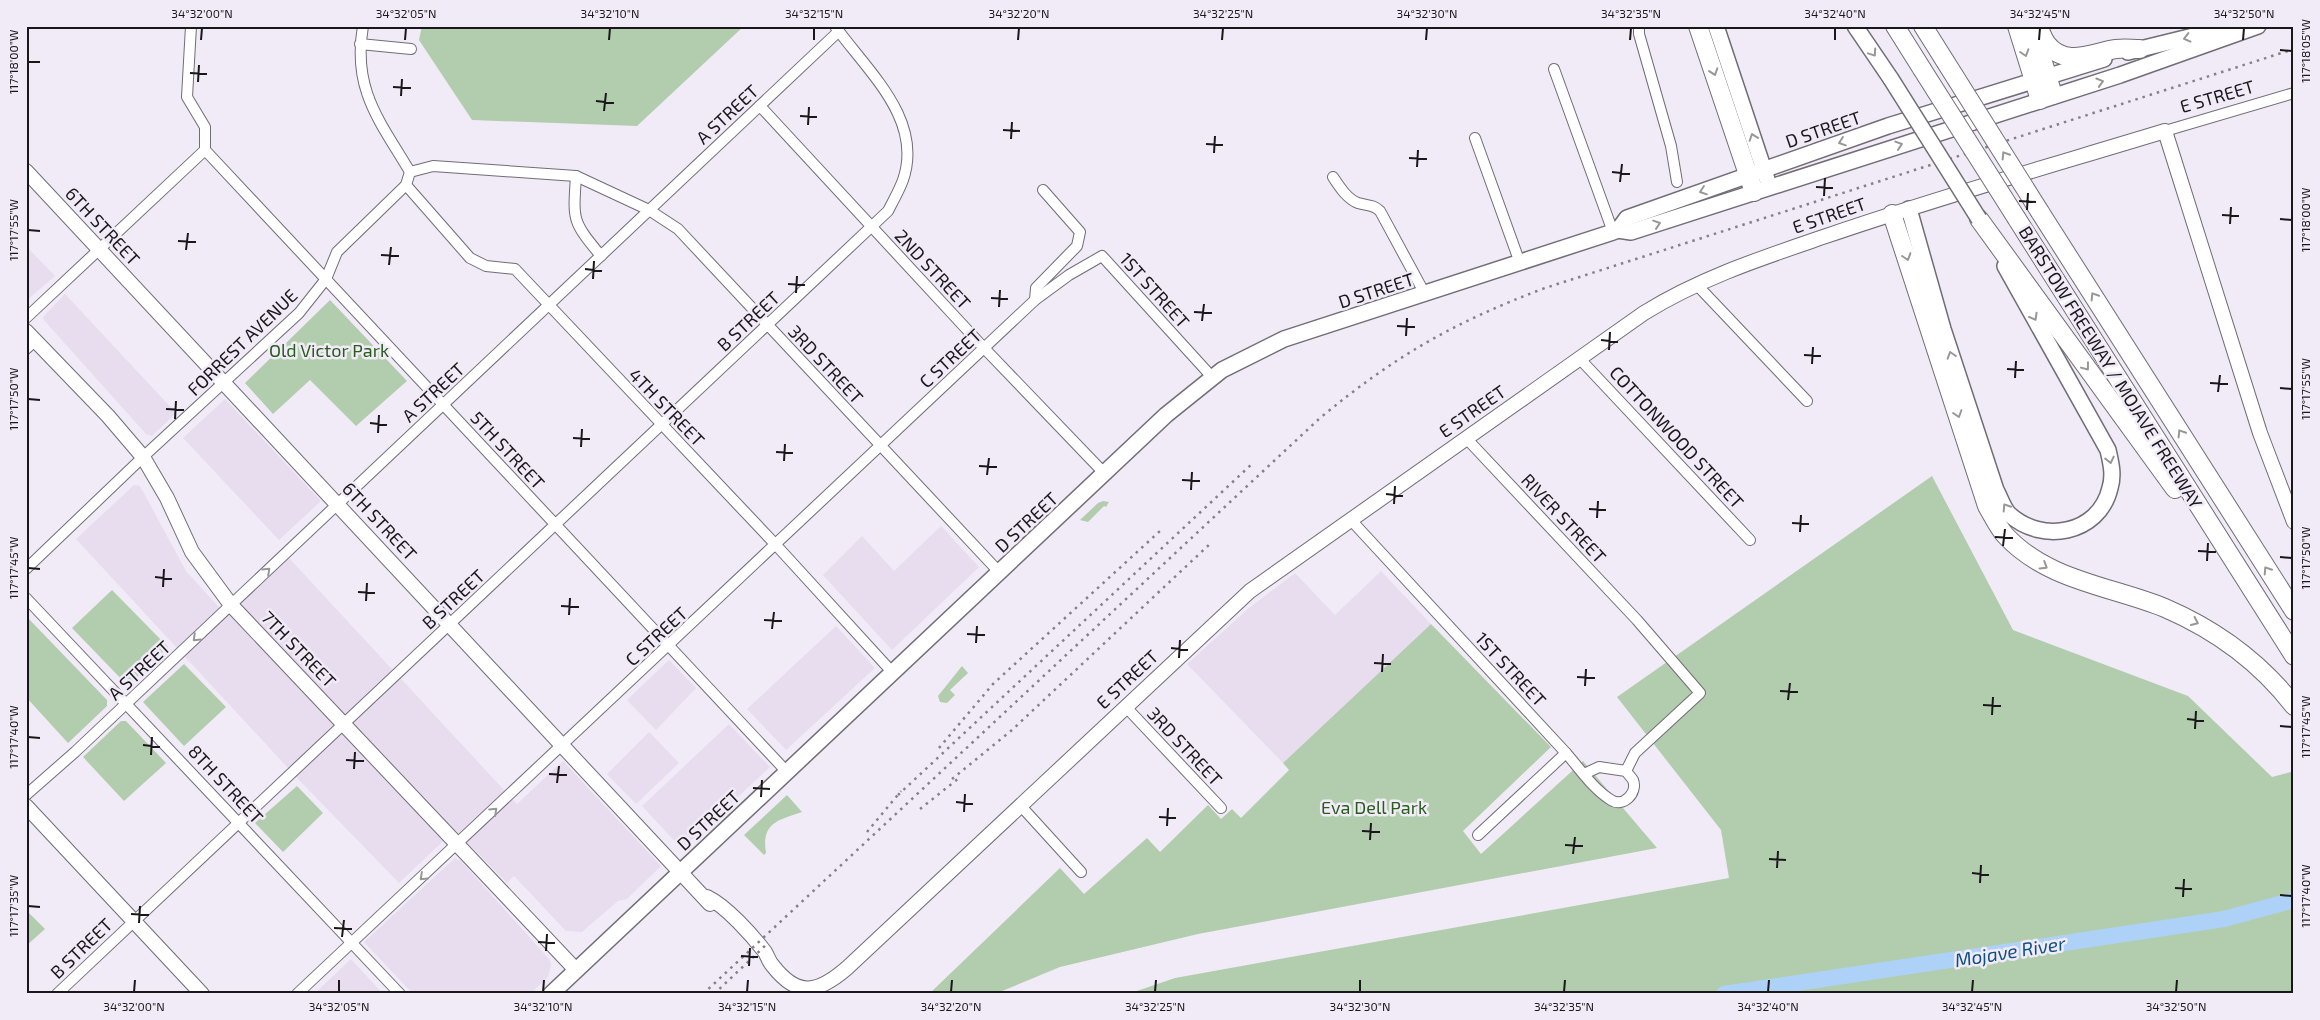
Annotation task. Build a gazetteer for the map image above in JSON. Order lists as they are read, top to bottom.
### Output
{
  "streets": {
    "highway": ["BARSTOW FREEWAY / MOJAVE FREEWAY"],
    "main road": ["D STREET"],
    "street": [
      "E STREET",
      "A STREET",
      "6TH STREET",
      "2ND STREET",
      "1ST STREET",
      "B STREET",
      "FORREST AVENUE",
      "C STREET",
      "3RD STREET",
      "4TH STREET",
      "COTTONWOOD STREET",
      "5TH STREET",
      "RIVER STREET",
      "7TH STREET",
      "8TH STREET"
    ]
  },
  "crossings": [
    ["E STREET", "6TH STREET"],
    ["E STREET", "1ST STREET"],
    ["E STREET", "3RD STREET"],
    ["E STREET", "COTTONWOOD STREET"],
    ["E STREET", "RIVER STREET"],
    ["A STREET", "6TH STREET"],
    ["A STREET", "2ND STREET"],
    ["A STREET", "B STREET"],
    ["A STREET", "3RD STREET"],
    ["A STREET", "4TH STREET"],
    ["A STREET", "5TH STREET"],
    ["A STREET", "7TH STREET"],
    ["A STREET", "8TH STREET"],
    ["D STREET", "6TH STREET"],
    ["D STREET", "2ND STREET"],
    ["D STREET", "1ST STREET"],
    ["D STREET", "3RD STREET"],
    ["D STREET", "4TH STREET"],
    ["D STREET", "5TH STREET"],
    ["D STREET", "7TH STREET"],
    ["6TH STREET", "B STREET"],
    ["6TH STREET", "FORREST AVENUE"],
    ["6TH STREET", "C STREET"],
    ["2ND STREET", "B STREET"],
    ["2ND STREET", "C STREET"],
    ["1ST STREET", "C STREET"],
    ["1ST STREET", "RIVER STREET"],
    ["B STREET", "3RD STREET"],
    ["B STREET", "4TH STREET"],
    ["B STREET", "5TH STREET"],
    ["B STREET", "7TH STREET"],
    ["B STREET", "8TH STREET"],
    ["FORREST AVENUE", "3RD STREET"],
    ["FORREST AVENUE", "4TH STREET"],
    ["FORREST AVENUE", "5TH STREET"],
    ["FORREST AVENUE", "7TH STREET"],
    ["C STREET", "3RD STREET"],
    ["C STREET", "4TH STREET"],
    ["C STREET", "5TH STREET"],
    ["C STREET", "7TH STREET"],
    ["C STREET", "8TH STREET"]
  ],
  "water": ["Mojave River"],
  "parks": ["Old Victor Park", "Eva Dell Park"],
  "coordinates": [
    "34°32'00\"N",
    "34°32'05\"N",
    "34°32'10\"N",
    "34°32'15\"N",
    "34°32'20\"N",
    "34°32'25\"N",
    "34°32'30\"N",
    "34°32'35\"N",
    "34°32'40\"N",
    "34°32'45\"N",
    "34°32'50\"N",
    "117°18'05\"W",
    "117°18'00\"W",
    "117°17'55\"W",
    "117°17'50\"W",
    "117°17'45\"W",
    "117°17'40\"W",
    "117°17'35\"W"
  ]
}
